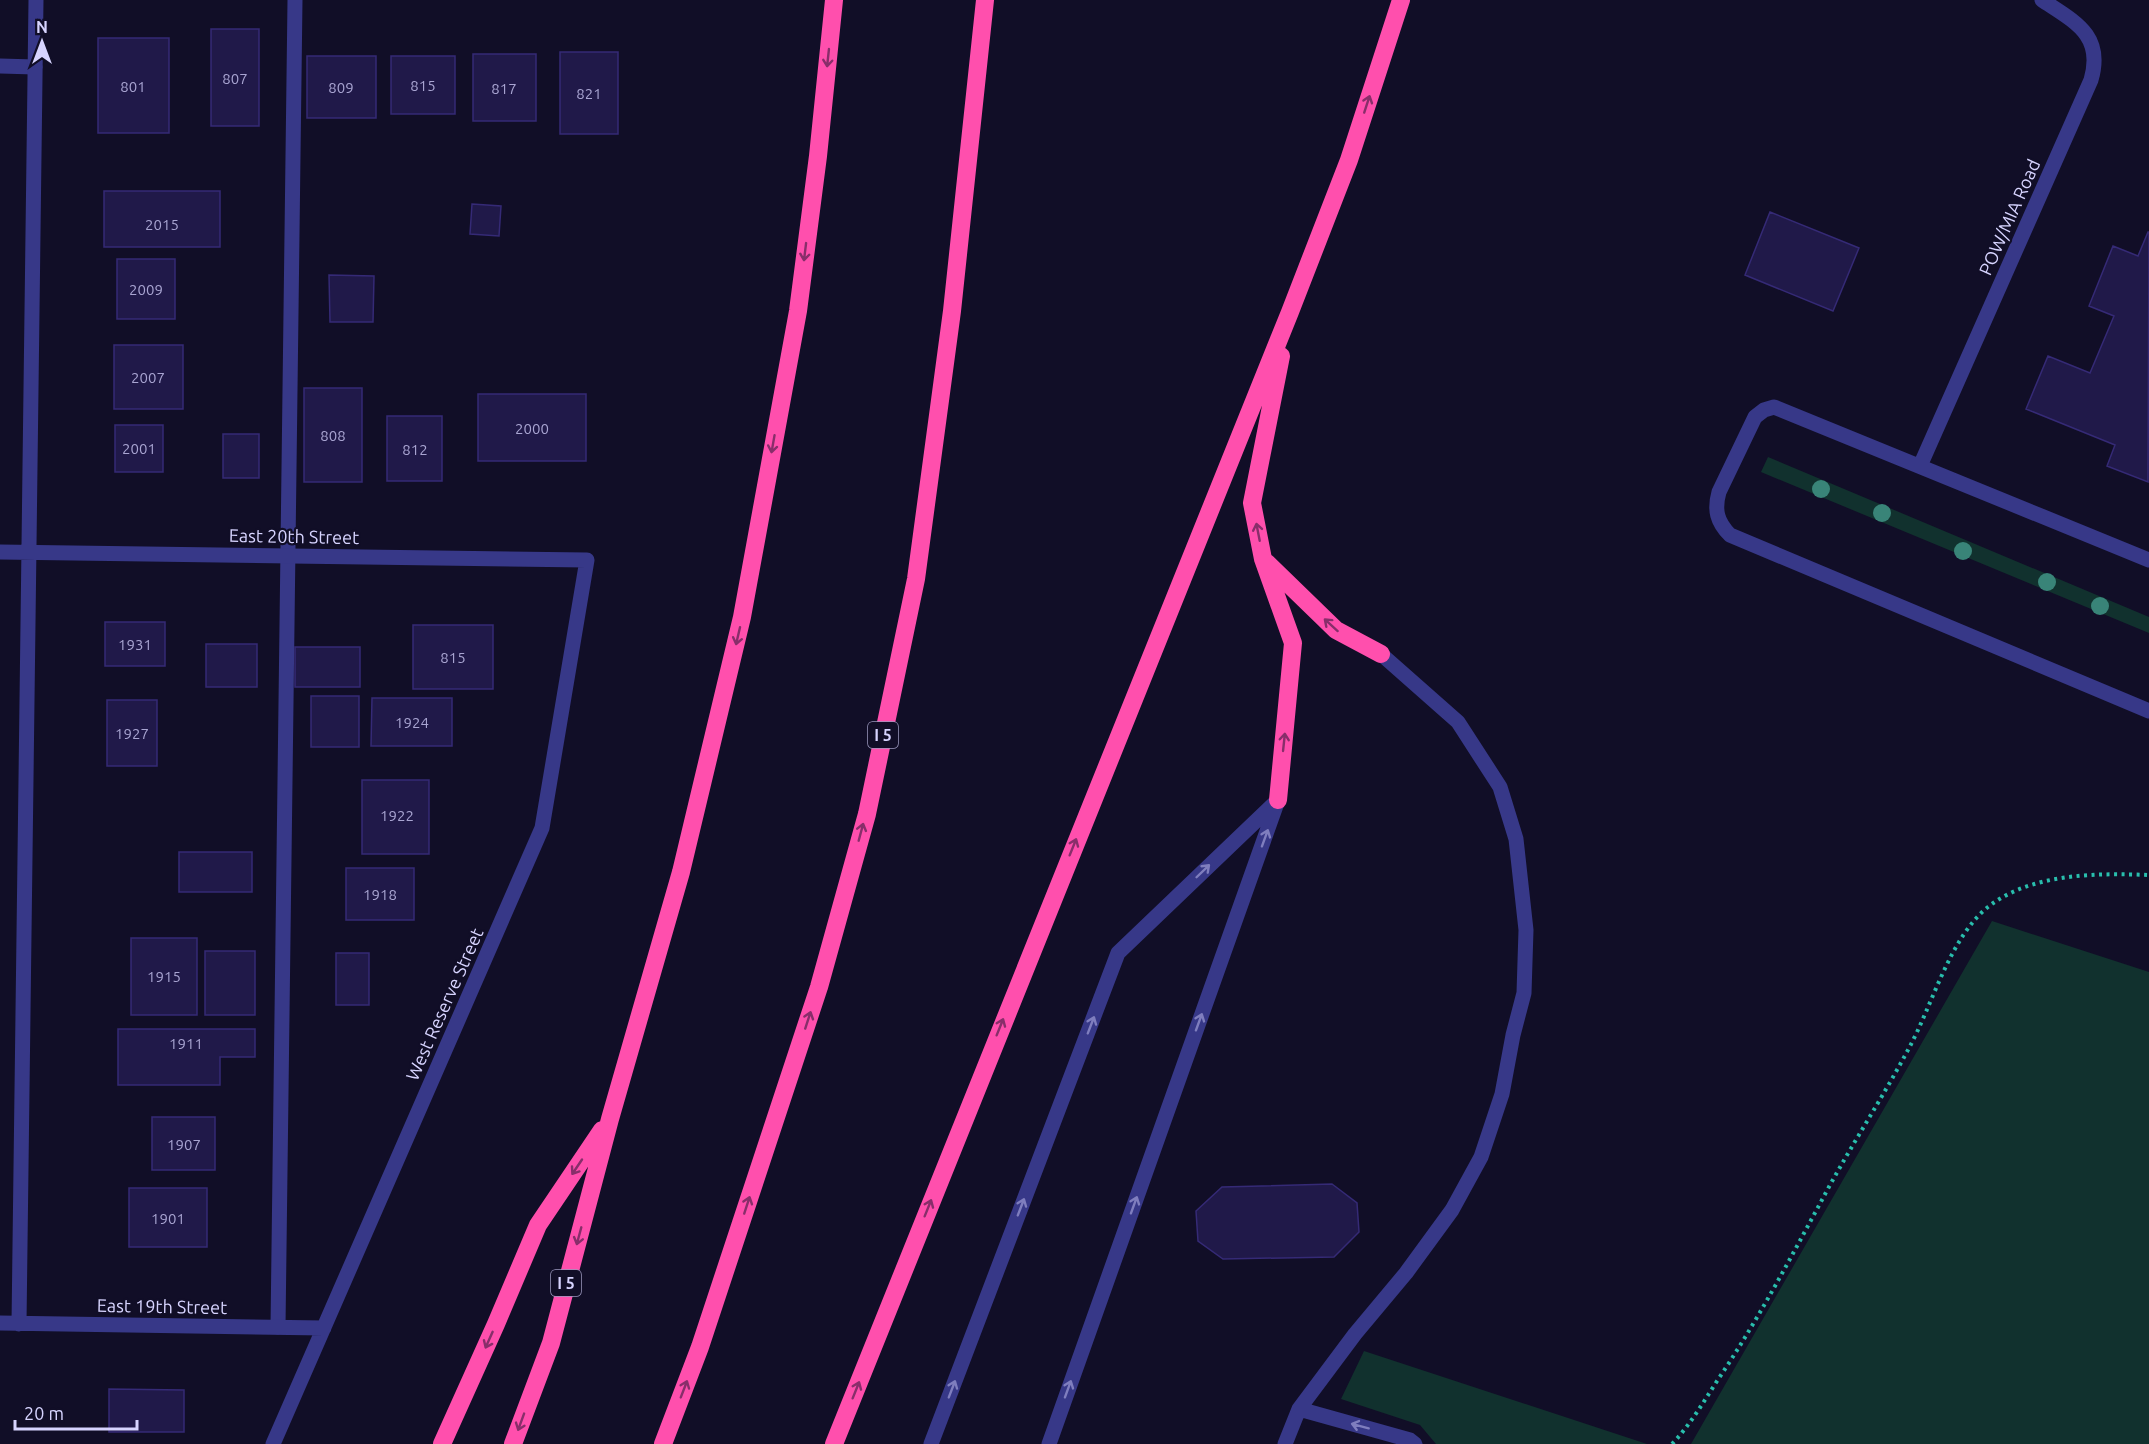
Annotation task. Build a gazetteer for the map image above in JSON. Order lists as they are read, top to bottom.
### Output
{
  "streets": {
    "highway": ["I 5"],
    "street": [
      "POW/MIA Road",
      "East 20th Street",
      "West Reserve Street",
      "East 19th Street"
    ]
  },
  "crossings": [
    ["East 20th Street", "West Reserve Street"],
    ["West Reserve Street", "East 19th Street"]
  ],
  "house_numbers": [
    "807",
    "815",
    "801",
    "809",
    "817",
    "821",
    "2015",
    "2009",
    "2007",
    "2000",
    "808",
    "2001",
    "812",
    "1931",
    "815",
    "1924",
    "1927",
    "1922",
    "1918",
    "1915",
    "1911",
    "1907",
    "1901"
  ],
  "scale_bar": "20 m",
  "north": "top"
}
